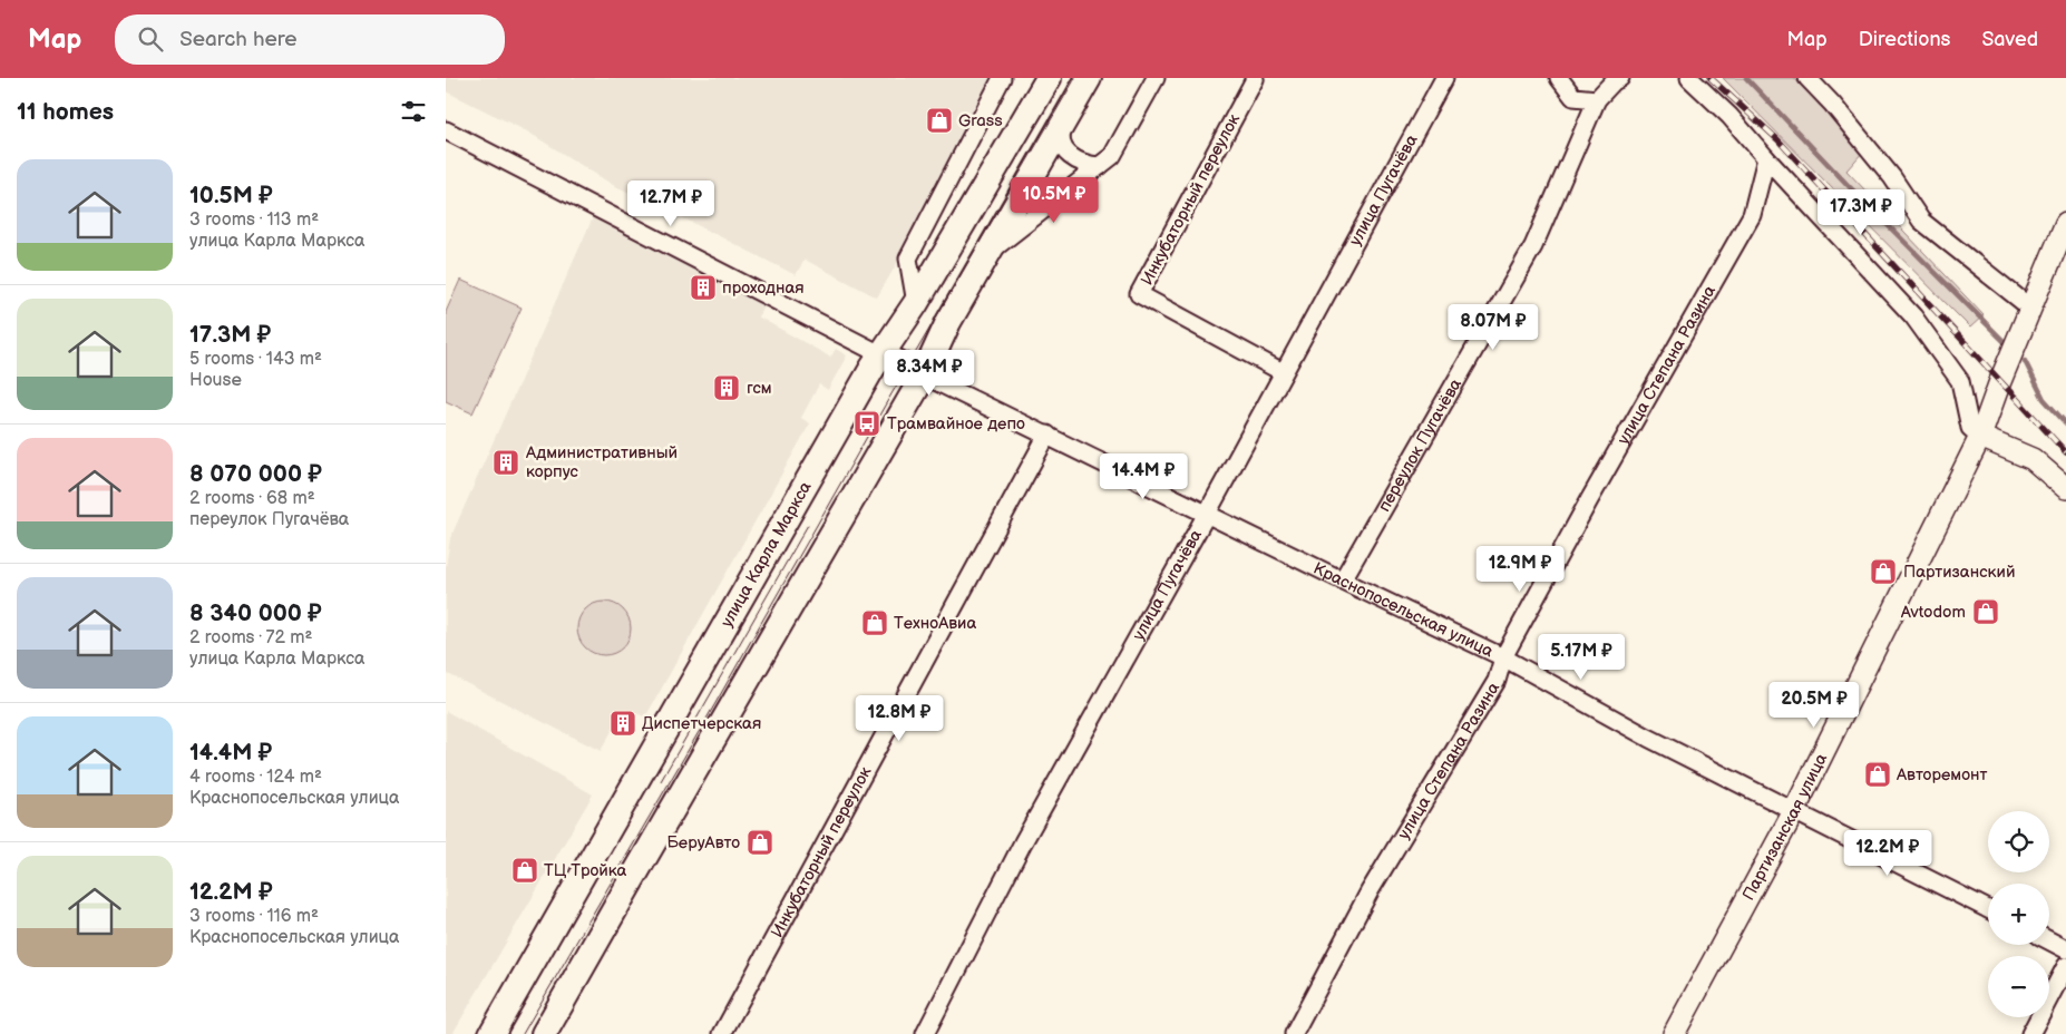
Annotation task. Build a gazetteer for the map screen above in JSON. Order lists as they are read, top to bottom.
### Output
{
  "streets": {
    "main road": ["улица Карла Маркса"],
    "street": [
      "улица Пугачёва",
      "Инкубаторный переулок",
      "улица Степана Разина",
      "переулок Пугачёва",
      "Краснопосельская улица",
      "Партизанская улица"
    ]
  },
  "crossings": [
    ["улица Пугачёва", "Инкубаторный переулок"],
    ["улица Пугачёва", "Краснопосельская улица"],
    ["Инкубаторный переулок", "Краснопосельская улица"],
    ["улица Степана Разина", "Краснопосельская улица"],
    ["переулок Пугачёва", "Краснопосельская улица"],
    ["Краснопосельская улица", "Партизанская улица"]
  ],
  "places": {
    "shop": [
      "Grass",
      "Партизанский",
      "Avtodom",
      "ТехноАвиа",
      "Авторемонт",
      "БеруАвто",
      "ТЦ Тройка"
    ],
    "building": [
      "проходная",
      "гсм",
      "Административный корпус",
      "Диспетчерская"
    ],
    "bus stop": ["Трамвайное депо"]
  },
  "page": {
    "header": "Map",
    "search": "Search here",
    "nav": ["Map", "Directions", "Saved"],
    "heading": "11 homes",
    "list": [
      {
        "name": "10.5M ₽",
        "note": "3 rooms · 113 m² · улица Карла Маркса"
      },
      {
        "name": "17.3M ₽",
        "note": "5 rooms · 143 m² · House"
      },
      {
        "name": "8 070 000 ₽",
        "note": "2 rooms · 68 m² · переулок Пугачёва"
      },
      {
        "name": "8 340 000 ₽",
        "note": "2 rooms · 72 m² · улица Карла Маркса"
      },
      {
        "name": "14.4M ₽",
        "note": "4 rooms · 124 m² · Краснопосельская улица"
      },
      {
        "name": "12.2M ₽",
        "note": "3 rooms · 116 m² · Краснопосельская улица"
      }
    ],
    "price": [
      "10.5M ₽",
      "12.7M ₽",
      "17.3M ₽",
      "8.07M ₽",
      "8.34M ₽",
      "14.4M ₽",
      "12.9M ₽",
      "5.17M ₽",
      "20.5M ₽",
      "12.8M ₽",
      "12.2M ₽"
    ],
    "map_buttons": ["+", "−"]
  }
}
